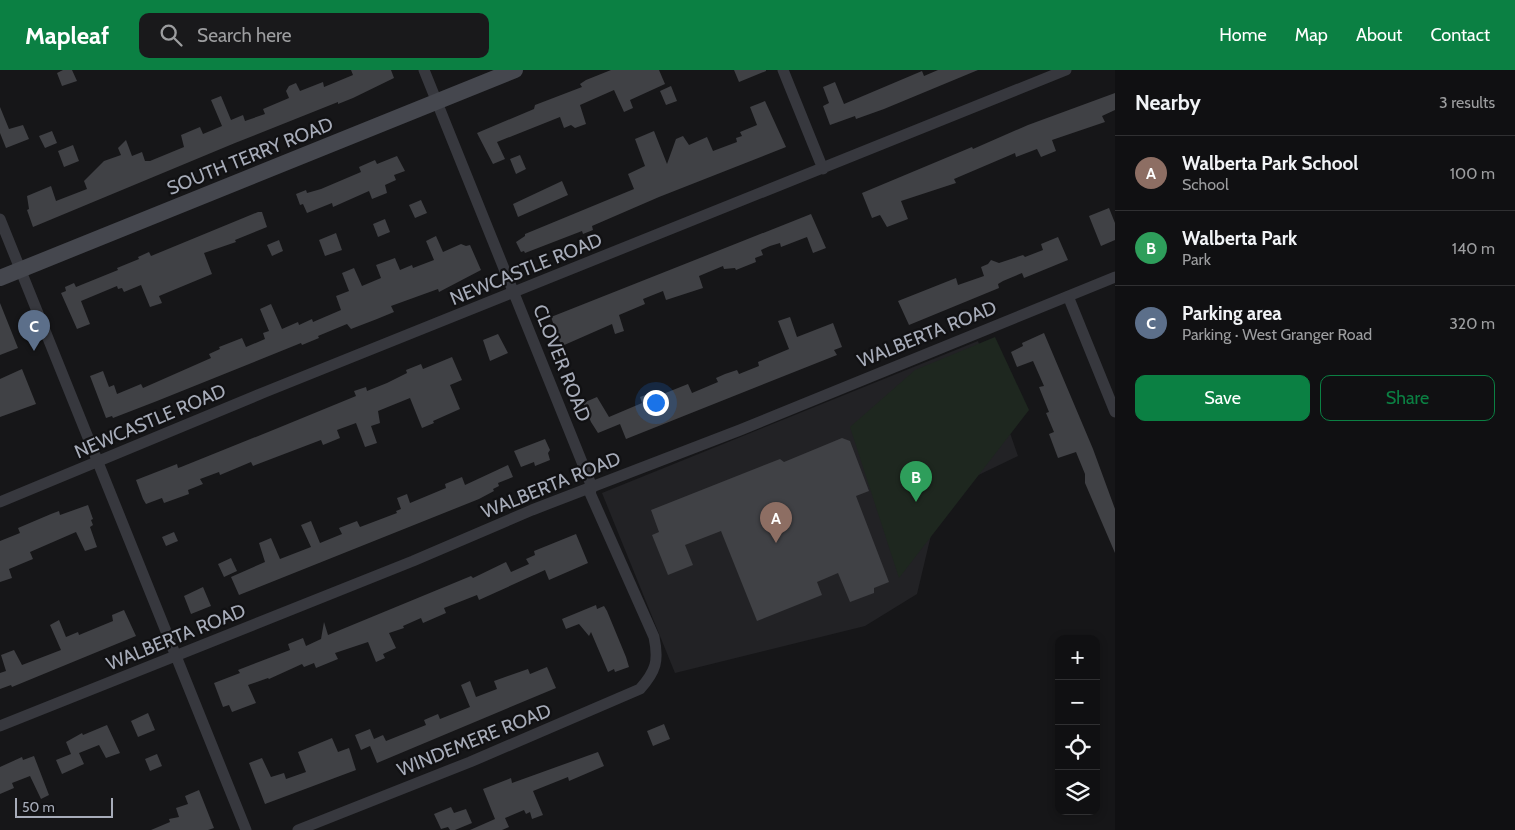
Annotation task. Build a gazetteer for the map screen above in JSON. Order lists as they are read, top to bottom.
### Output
{
  "streets": {
    "street": [
      "SOUTH TERRY ROAD",
      "NEWCASTLE ROAD",
      "WALBERTA ROAD",
      "CLOVER ROAD",
      "WINDEMERE ROAD"
    ]
  },
  "crossings": [
    ["SOUTH TERRY ROAD", "CLOVER ROAD"],
    ["NEWCASTLE ROAD", "CLOVER ROAD"],
    ["WALBERTA ROAD", "CLOVER ROAD"],
    ["CLOVER ROAD", "WINDEMERE ROAD"]
  ],
  "scale_bar": "50 m",
  "page": {
    "header": "Mapleaf",
    "search": "Search here",
    "nav": [
      "Home",
      "Map",
      "About",
      "Contact"
    ],
    "heading": ["Nearby", "3 results"],
    "list": [
      {
        "mark": "A",
        "name": "Walberta Park School",
        "note": "School",
        "value": "100 m"
      },
      {
        "mark": "B",
        "name": "Walberta Park",
        "note": "Park",
        "value": "140 m"
      },
      {
        "mark": "C",
        "name": "Parking area",
        "note": "Parking · West Granger Road",
        "value": "320 m"
      }
    ],
    "pins": ["C", "B", "A"],
    "buttons": ["Save", "Share"],
    "map_buttons": ["+", "−"],
    "scale": "50 m"
  }
}
